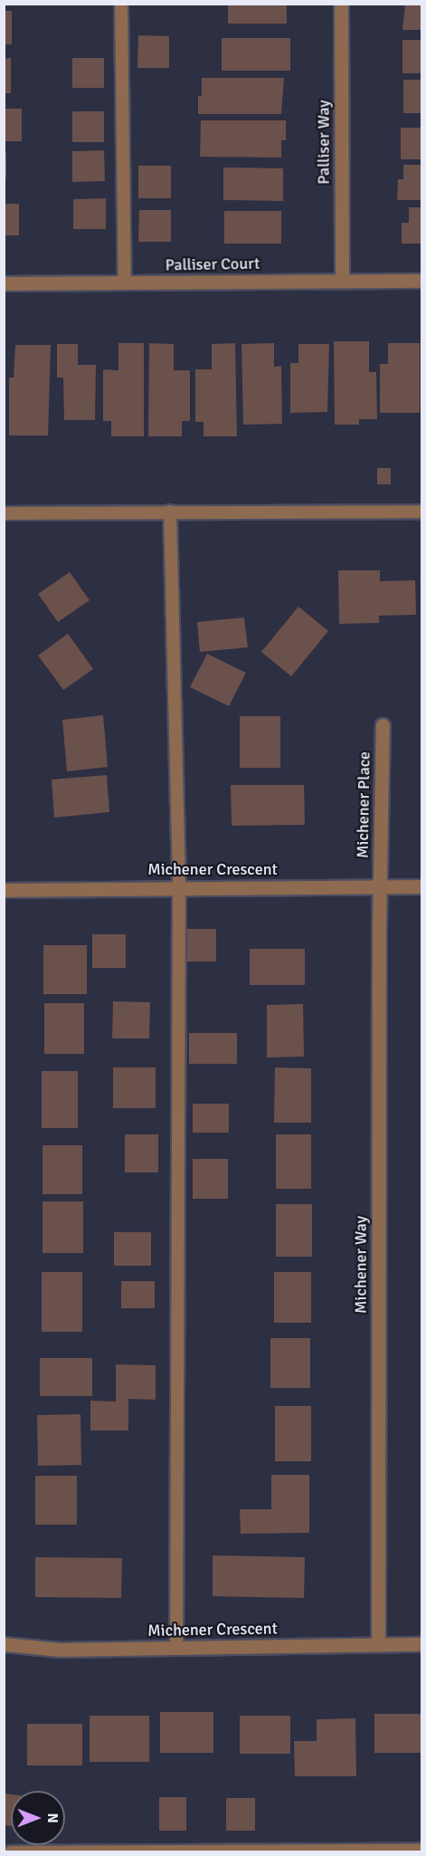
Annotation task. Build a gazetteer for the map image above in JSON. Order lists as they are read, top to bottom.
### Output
{
  "streets": {
    "street": [
      "Palliser Way",
      "Palliser Court",
      "Michener Place",
      "Michener Crescent",
      "Michener Way"
    ]
  },
  "crossings": [
    ["Palliser Way", "Palliser Court"],
    ["Michener Place", "Michener Crescent"],
    ["Michener Place", "Michener Way"],
    ["Michener Crescent", "Michener Way"]
  ],
  "north": "right"
}
